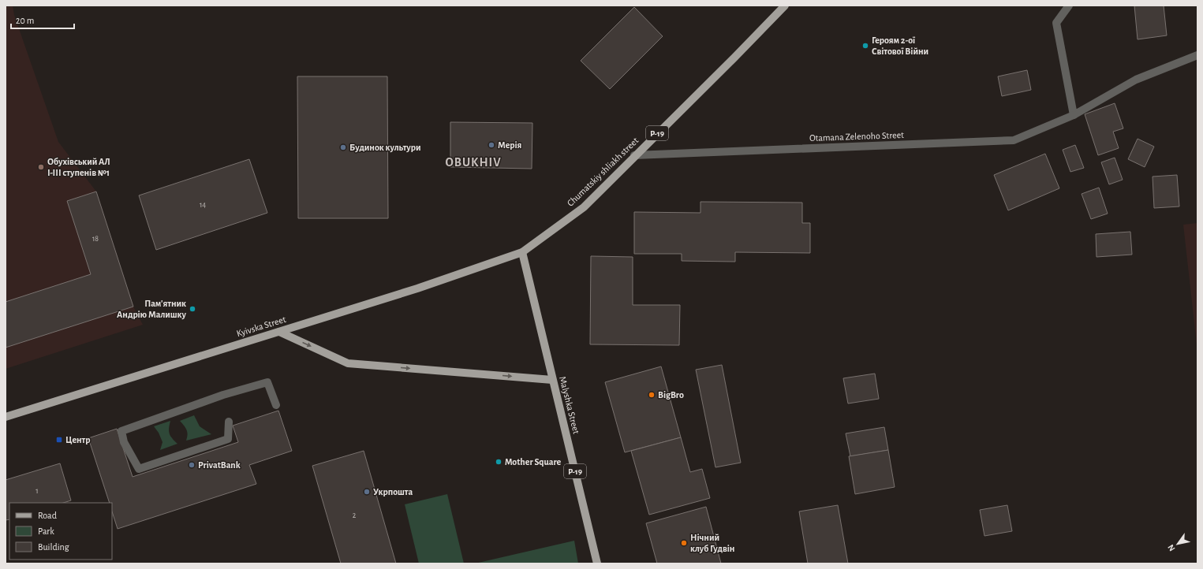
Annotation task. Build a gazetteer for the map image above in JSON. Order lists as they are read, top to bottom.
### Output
{
  "streets": {
    "main road": [
      "Р-19",
      "Chumatskiy shliakh street",
      "Kyivska Street",
      "Malyshka Street"
    ],
    "street": ["Otamana Zelenoho Street"]
  },
  "crossings": [
    ["Otamana Zelenoho Street", "Chumatskiy shliakh street"],
    ["Chumatskiy shliakh street", "Kyivska Street"],
    ["Chumatskiy shliakh street", "Malyshka Street"],
    ["Kyivska Street", "Malyshka Street"]
  ],
  "districts": ["OBUKHIV"],
  "places": {
    "other": [
      "Героям 2-ої Світової Війни",
      "Мерія",
      "Будинок культури",
      "Обухівський АЛ І-ІІІ ступенів №1",
      "Пам'ятник Андрію Малишку",
      "BigBro",
      "Mother Square",
      "PrivatBank",
      "Укрпошта",
      "Нічний клуб Гудвін"
    ],
    "transit": ["Центр"]
  },
  "house_numbers": [
    "14",
    "18",
    "1",
    "2"
  ],
  "legend": ["Road", "Park", "Building"],
  "scale_bar": "20 m",
  "north": "bottom left"
}
